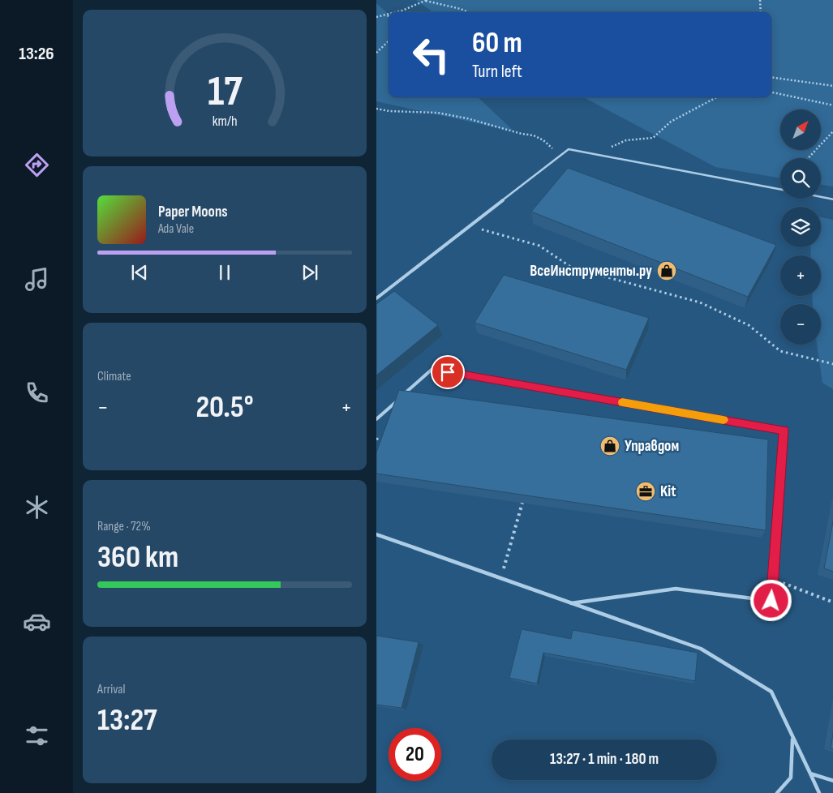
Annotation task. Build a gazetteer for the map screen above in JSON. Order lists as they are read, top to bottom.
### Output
{
  "places": {
    "shop": ["ВсеИнструменты.ру", "Управдом"],
    "office": ["Kit"]
  },
  "north": "top right",
  "page": {
    "tabs": "13:26",
    "turn": ["60 m", "Turn left"],
    "map_buttons": ["+", "−"],
    "song": ["Paper Moons", "Ada Vale"],
    "tile": [
      "Climate",
      ["Range · 72%", "360 km"],
      ["Arrival", "13:27"]
    ],
    "heat": ["−", "20.5°", "+"],
    "limit": "20",
    "trip": "13:27 · 1 min · 180 m",
    "gauge": ["17", "km/h"]
  }
}
